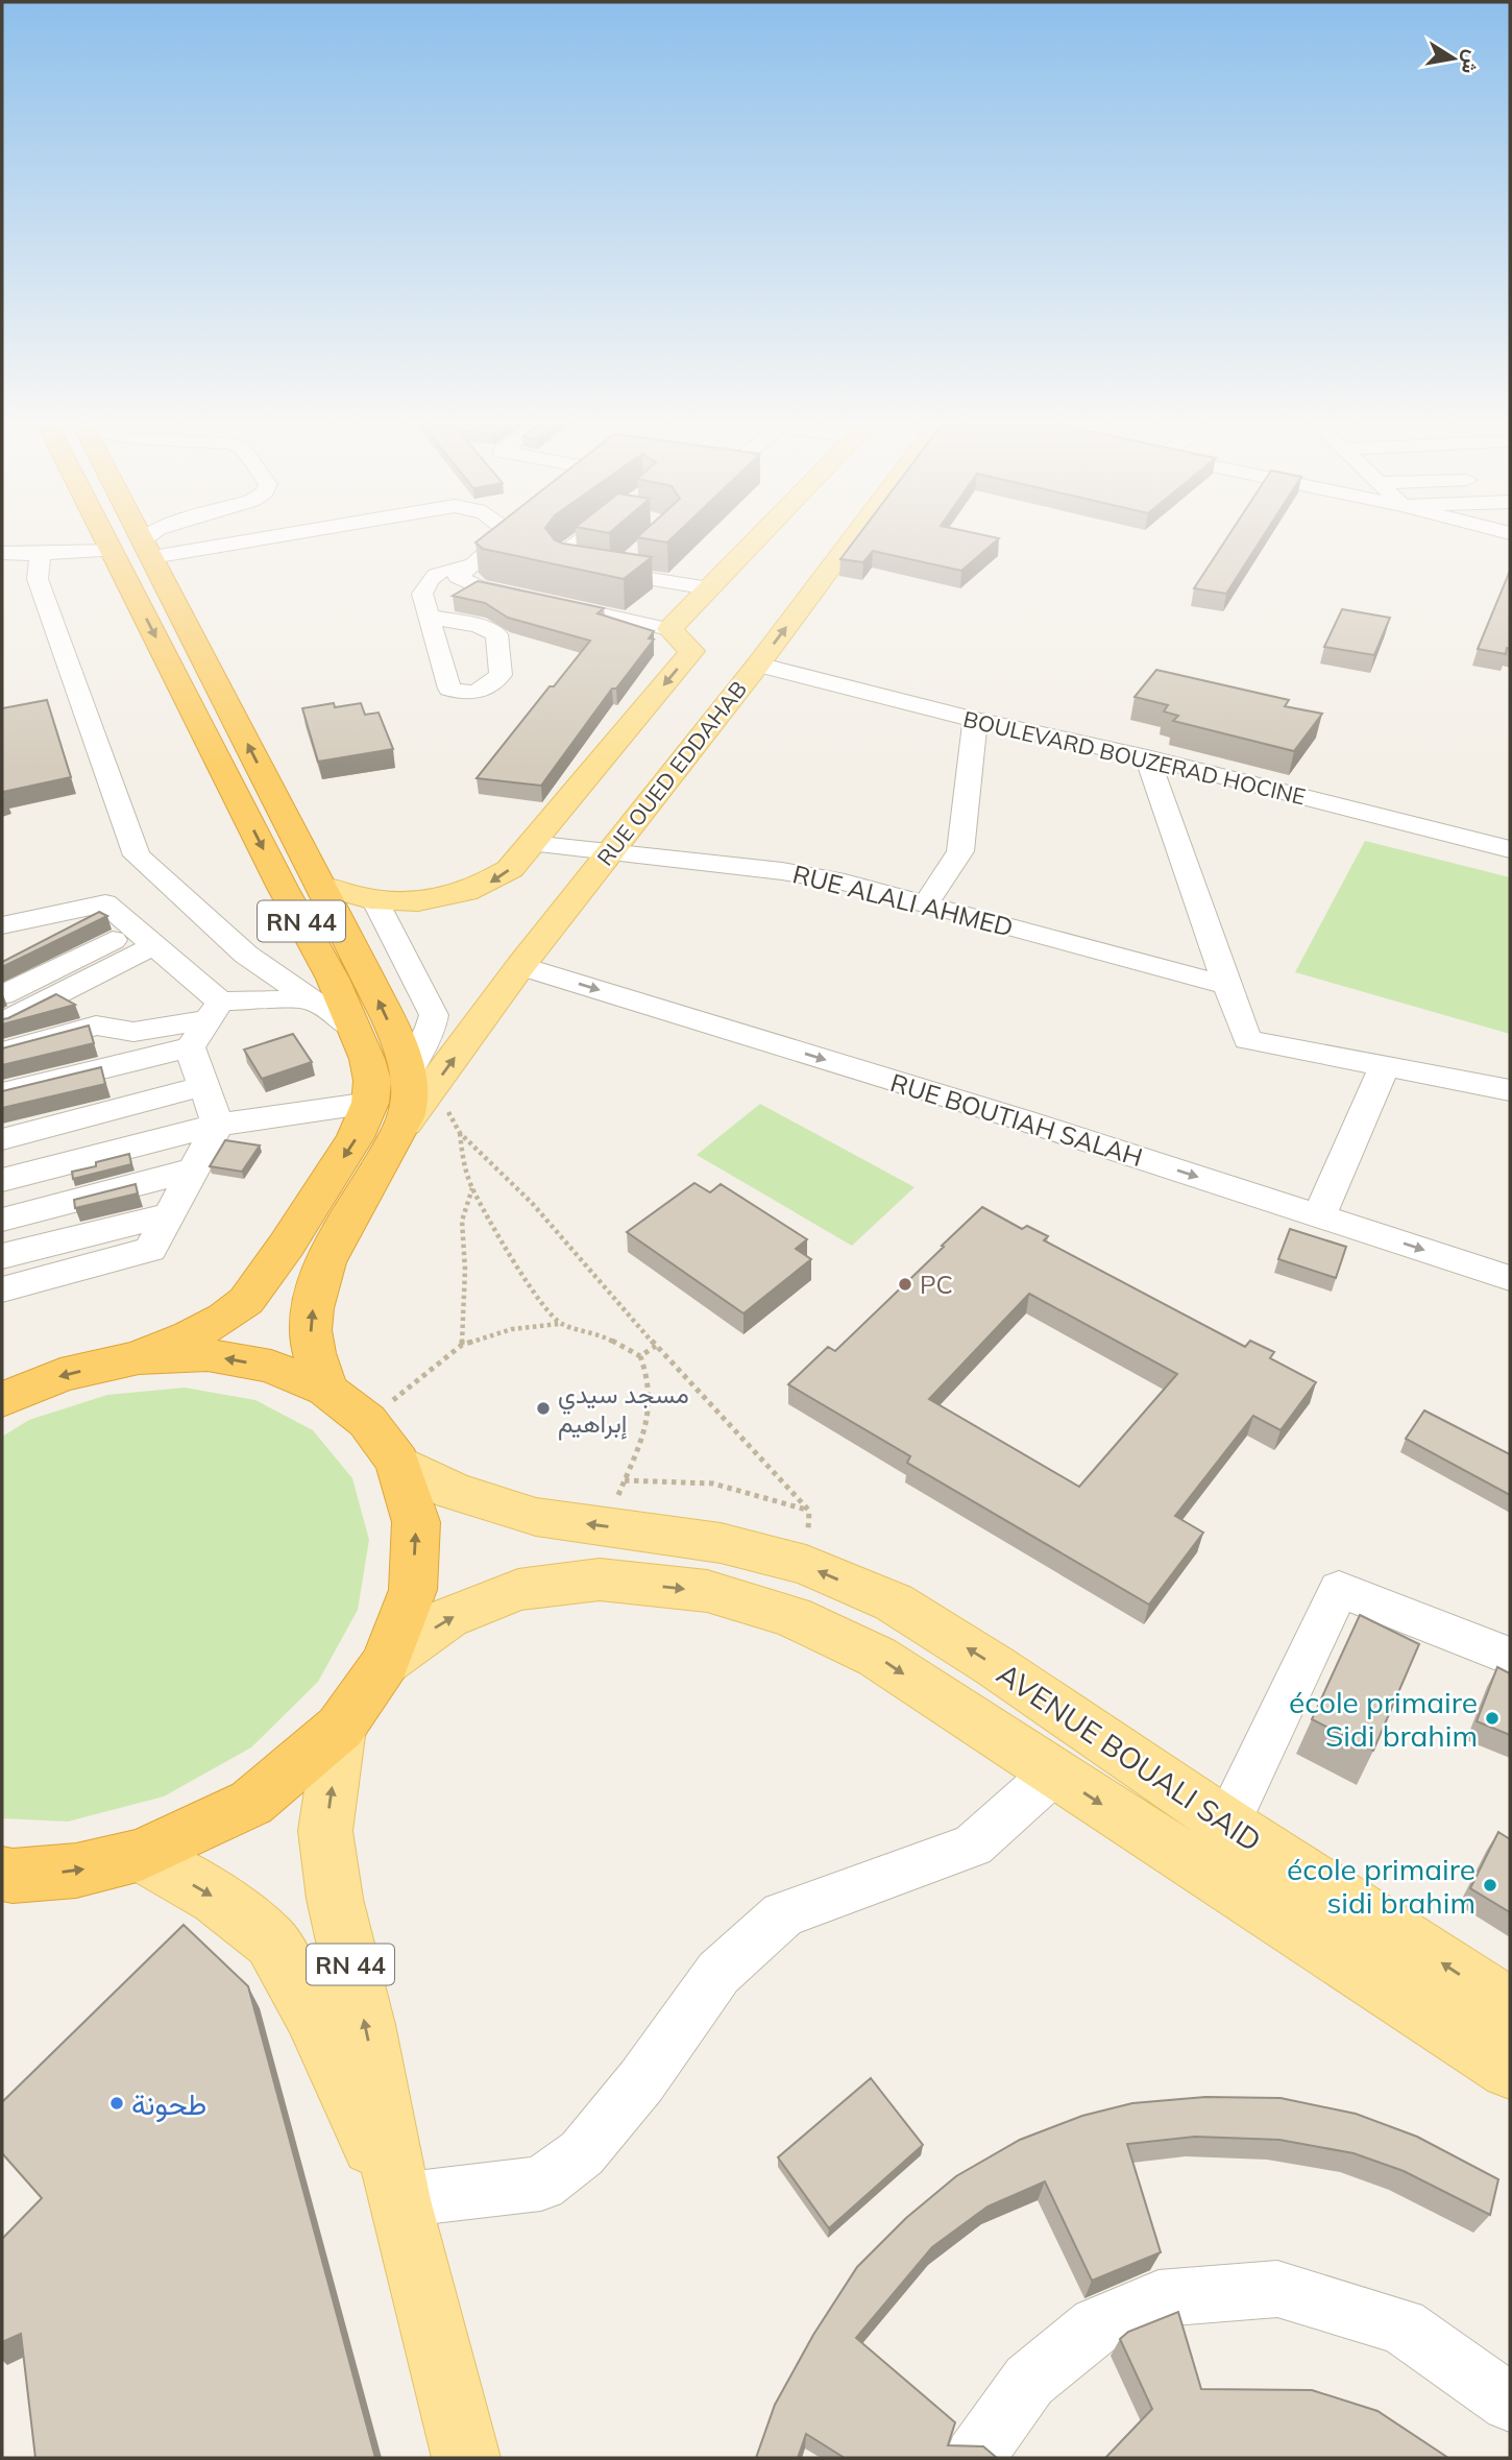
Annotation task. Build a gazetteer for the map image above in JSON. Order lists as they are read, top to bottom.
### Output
{
  "streets": {
    "highway": ["RN 44"],
    "main road": ["RUE OUED EDDAHAB", "AVENUE BOUALI SAID"],
    "street": ["BOULEVARD BOUZERAD HOCINE", "RUE ALALI AHMED", "RUE BOUTIAH SALAH"]
  },
  "crossings": [
    ["BOULEVARD BOUZERAD HOCINE", "RUE OUED EDDAHAB"],
    ["RUE OUED EDDAHAB", "RUE ALALI AHMED"],
    ["RUE OUED EDDAHAB", "RN 44"],
    ["RUE OUED EDDAHAB", "RUE BOUTIAH SALAH"]
  ],
  "one_way": ["RUE BOUTIAH SALAH"],
  "places": [
    "PC",
    "مسجد سيدي إبراهيم",
    "école primaire Sidi brahim",
    "école primaire sidi brahim",
    "طحونة"
  ],
  "north": "right"
}
